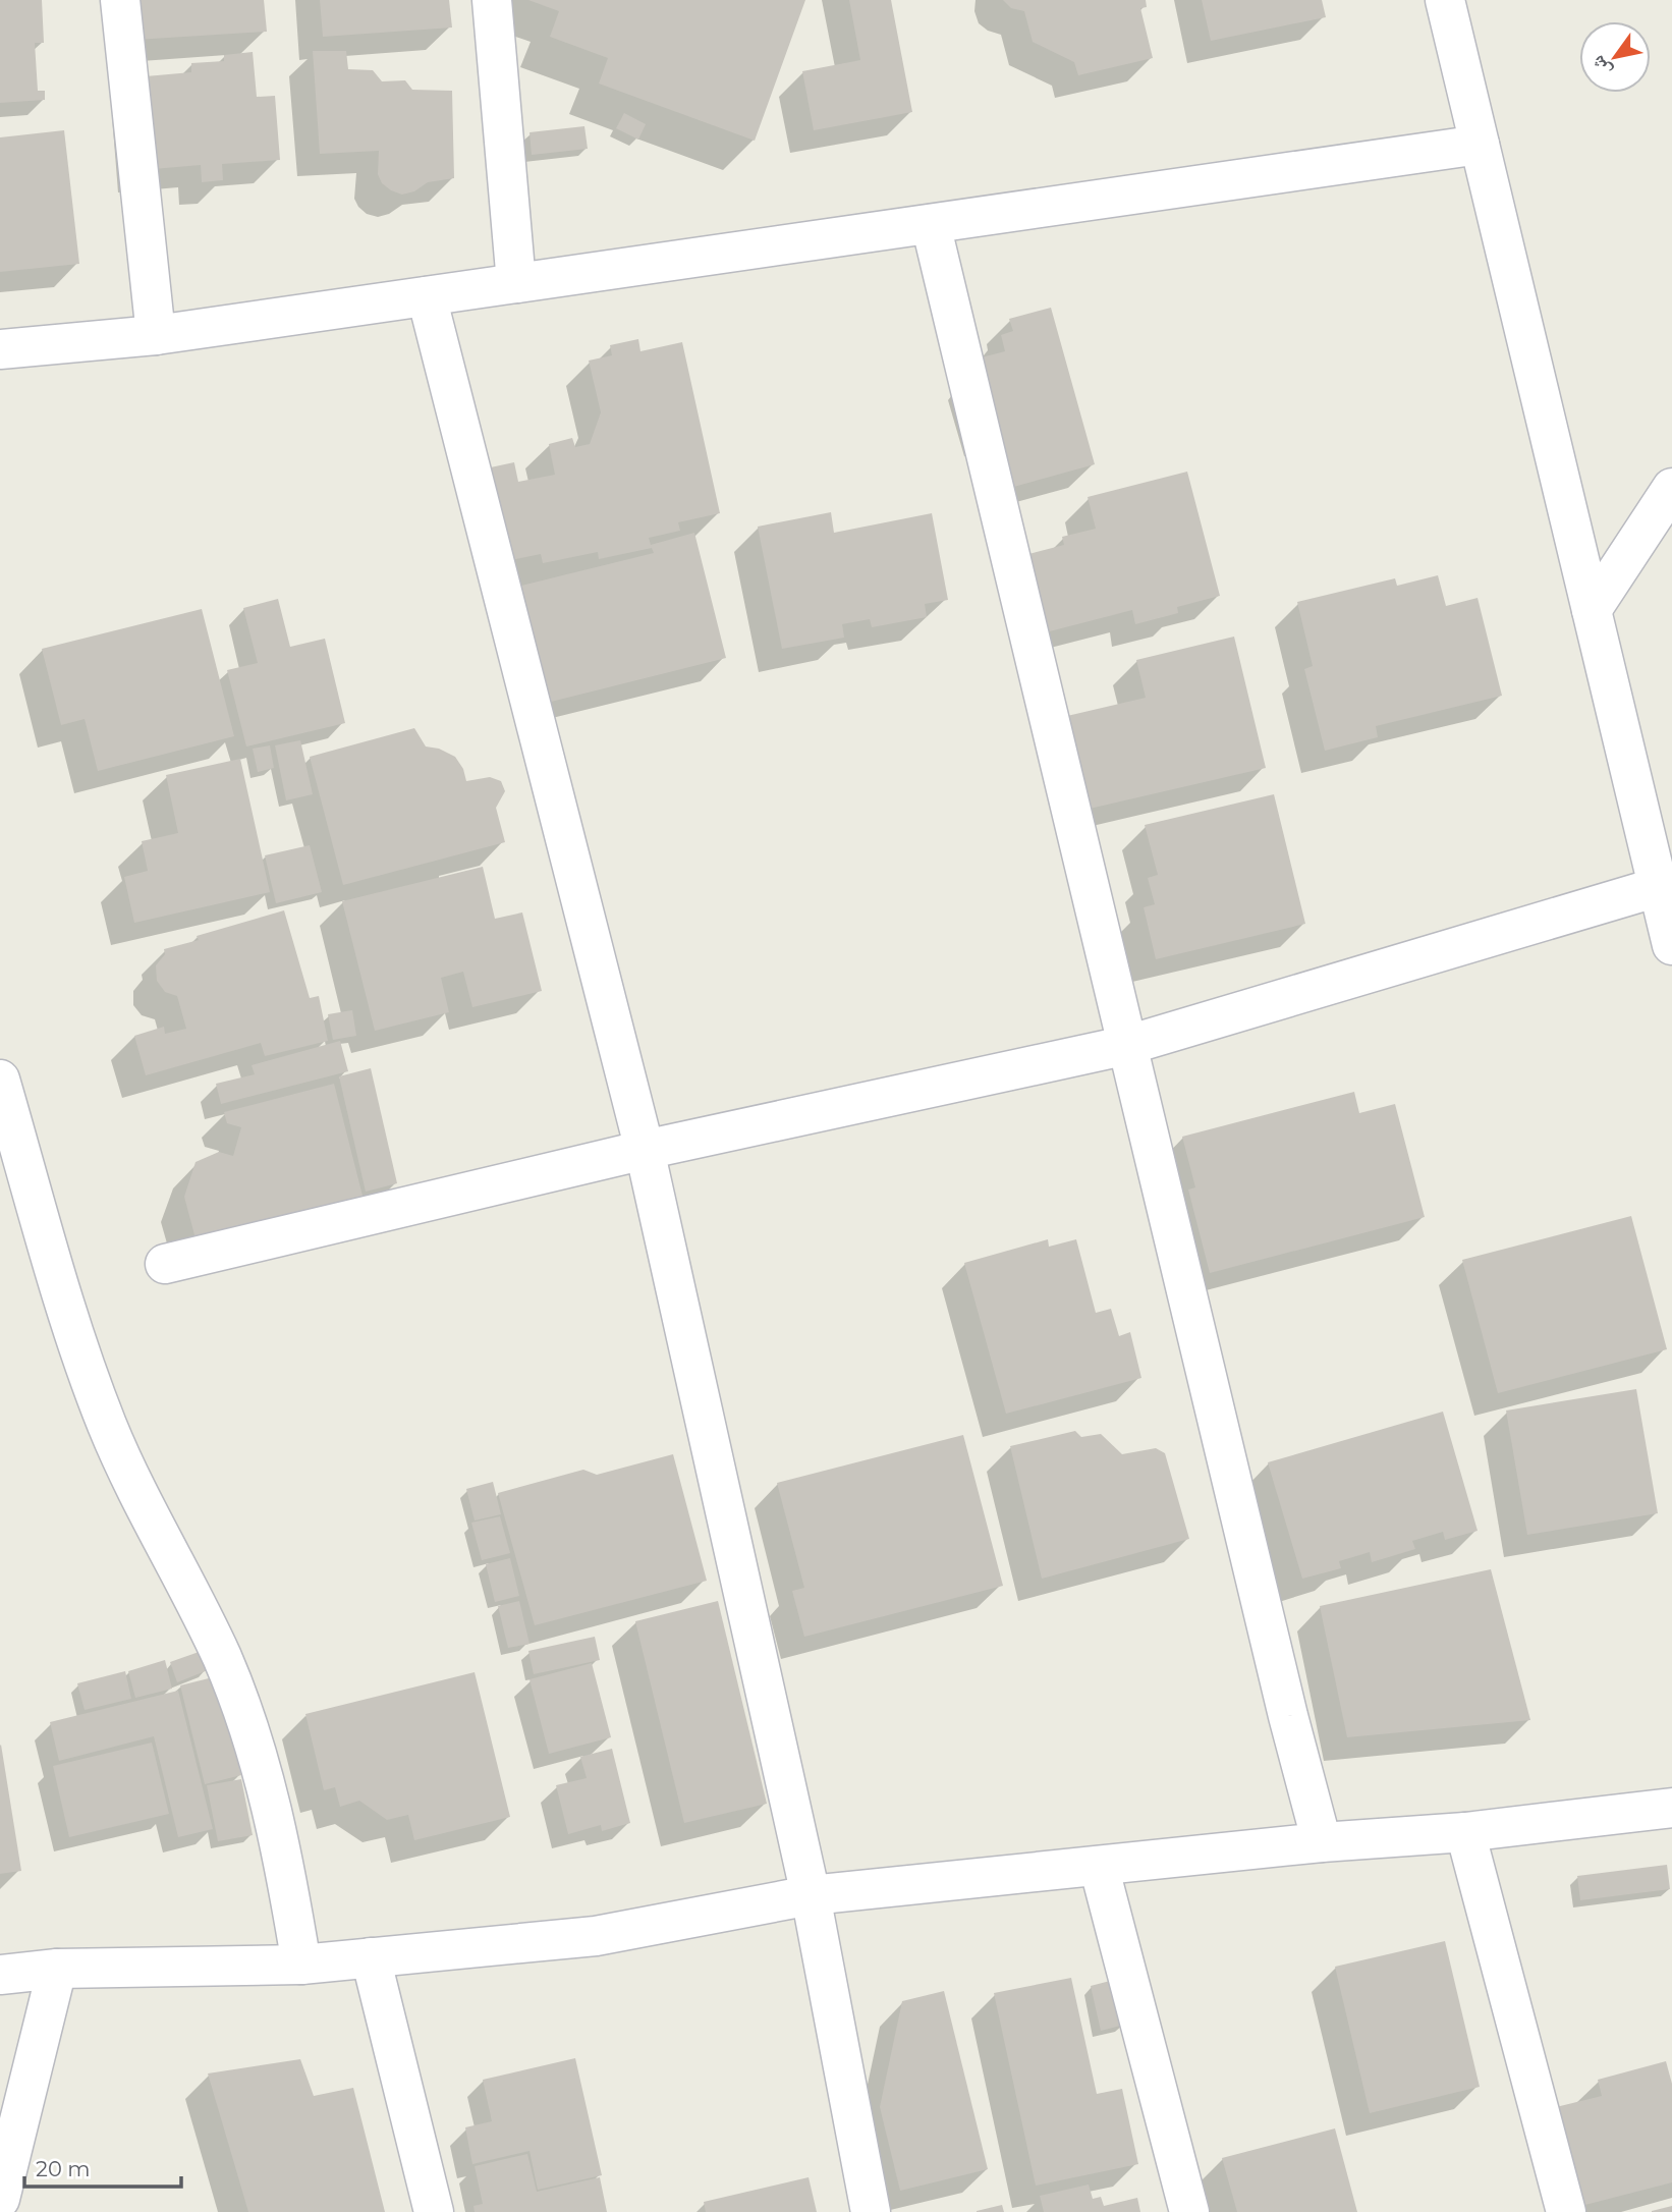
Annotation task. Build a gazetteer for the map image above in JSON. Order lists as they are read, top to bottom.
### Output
{
  "scale_bar": "20 m",
  "north": "bottom left"
}
